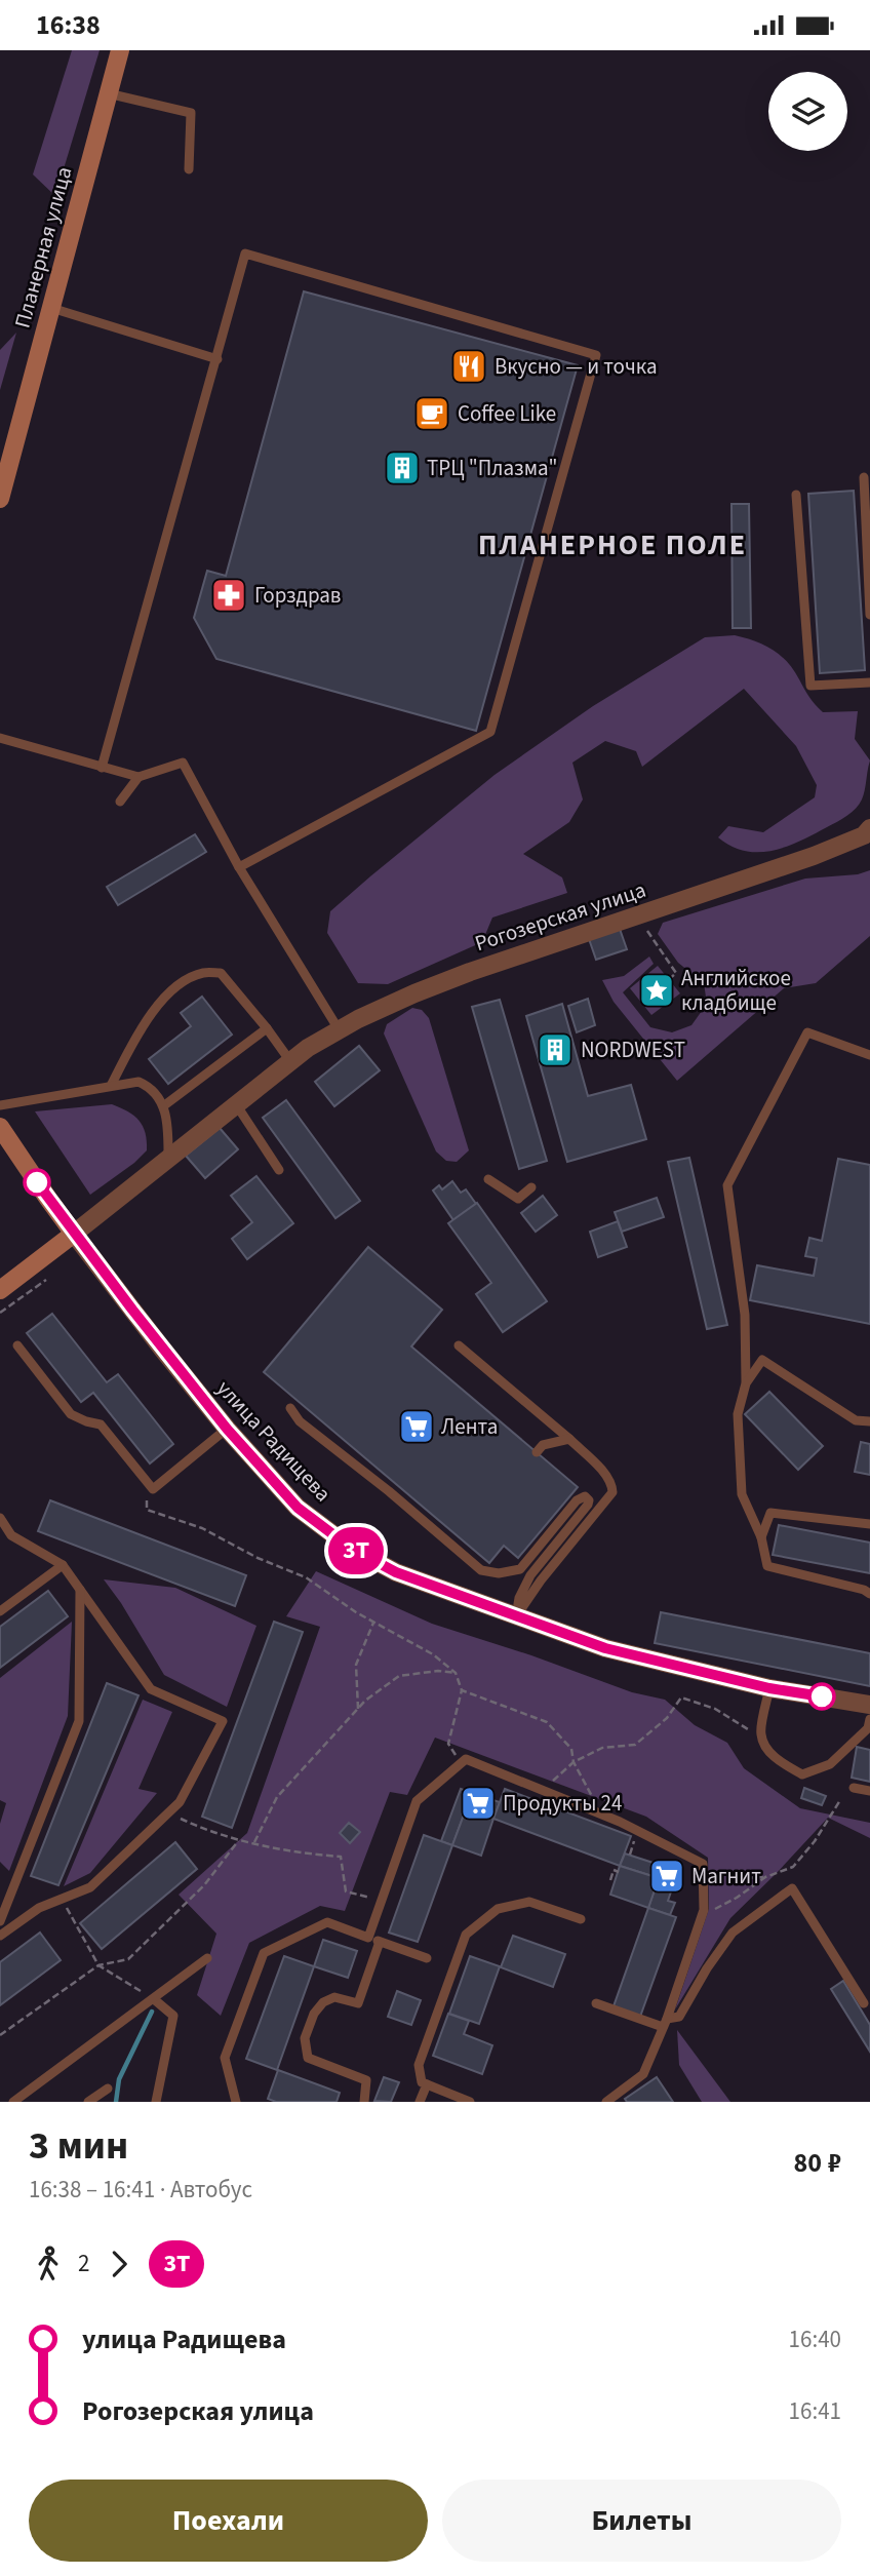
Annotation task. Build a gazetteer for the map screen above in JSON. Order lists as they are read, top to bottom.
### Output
{
  "streets": {
    "main road": ["Планерная улица"],
    "street": ["Рогозерская улица", "улица Радищева"]
  },
  "crossings": [
    ["Рогозерская улица", "улица Радищева"]
  ],
  "districts": ["ПЛАНЕРНОЕ ПОЛЕ"],
  "places": {
    "restaurant": ["Вкусно — и точка"],
    "cafe": ["Coffee Like"],
    "building": ["ТРЦ \"Плазма\"", "NORDWEST"],
    "pharmacy": ["Горздрав"],
    "place": ["Английское кладбище"],
    "supermarket": ["Лента", "Продукты 24", "Магнит"]
  },
  "lines": ["bus line 3Т"],
  "page": {
    "status": "16:38",
    "on_map": "3Т",
    "heading": ["3 мин", "16:38 – 16:41 · Автобус", "80 ₽"],
    "legs": ["2", "3Т"],
    "list": [
      {
        "name": "улица Радищева",
        "value": "16:40"
      },
      {
        "name": "Рогозерская улица",
        "value": "16:41"
      }
    ],
    "buttons": ["Поехали", "Билеты"]
  }
}
